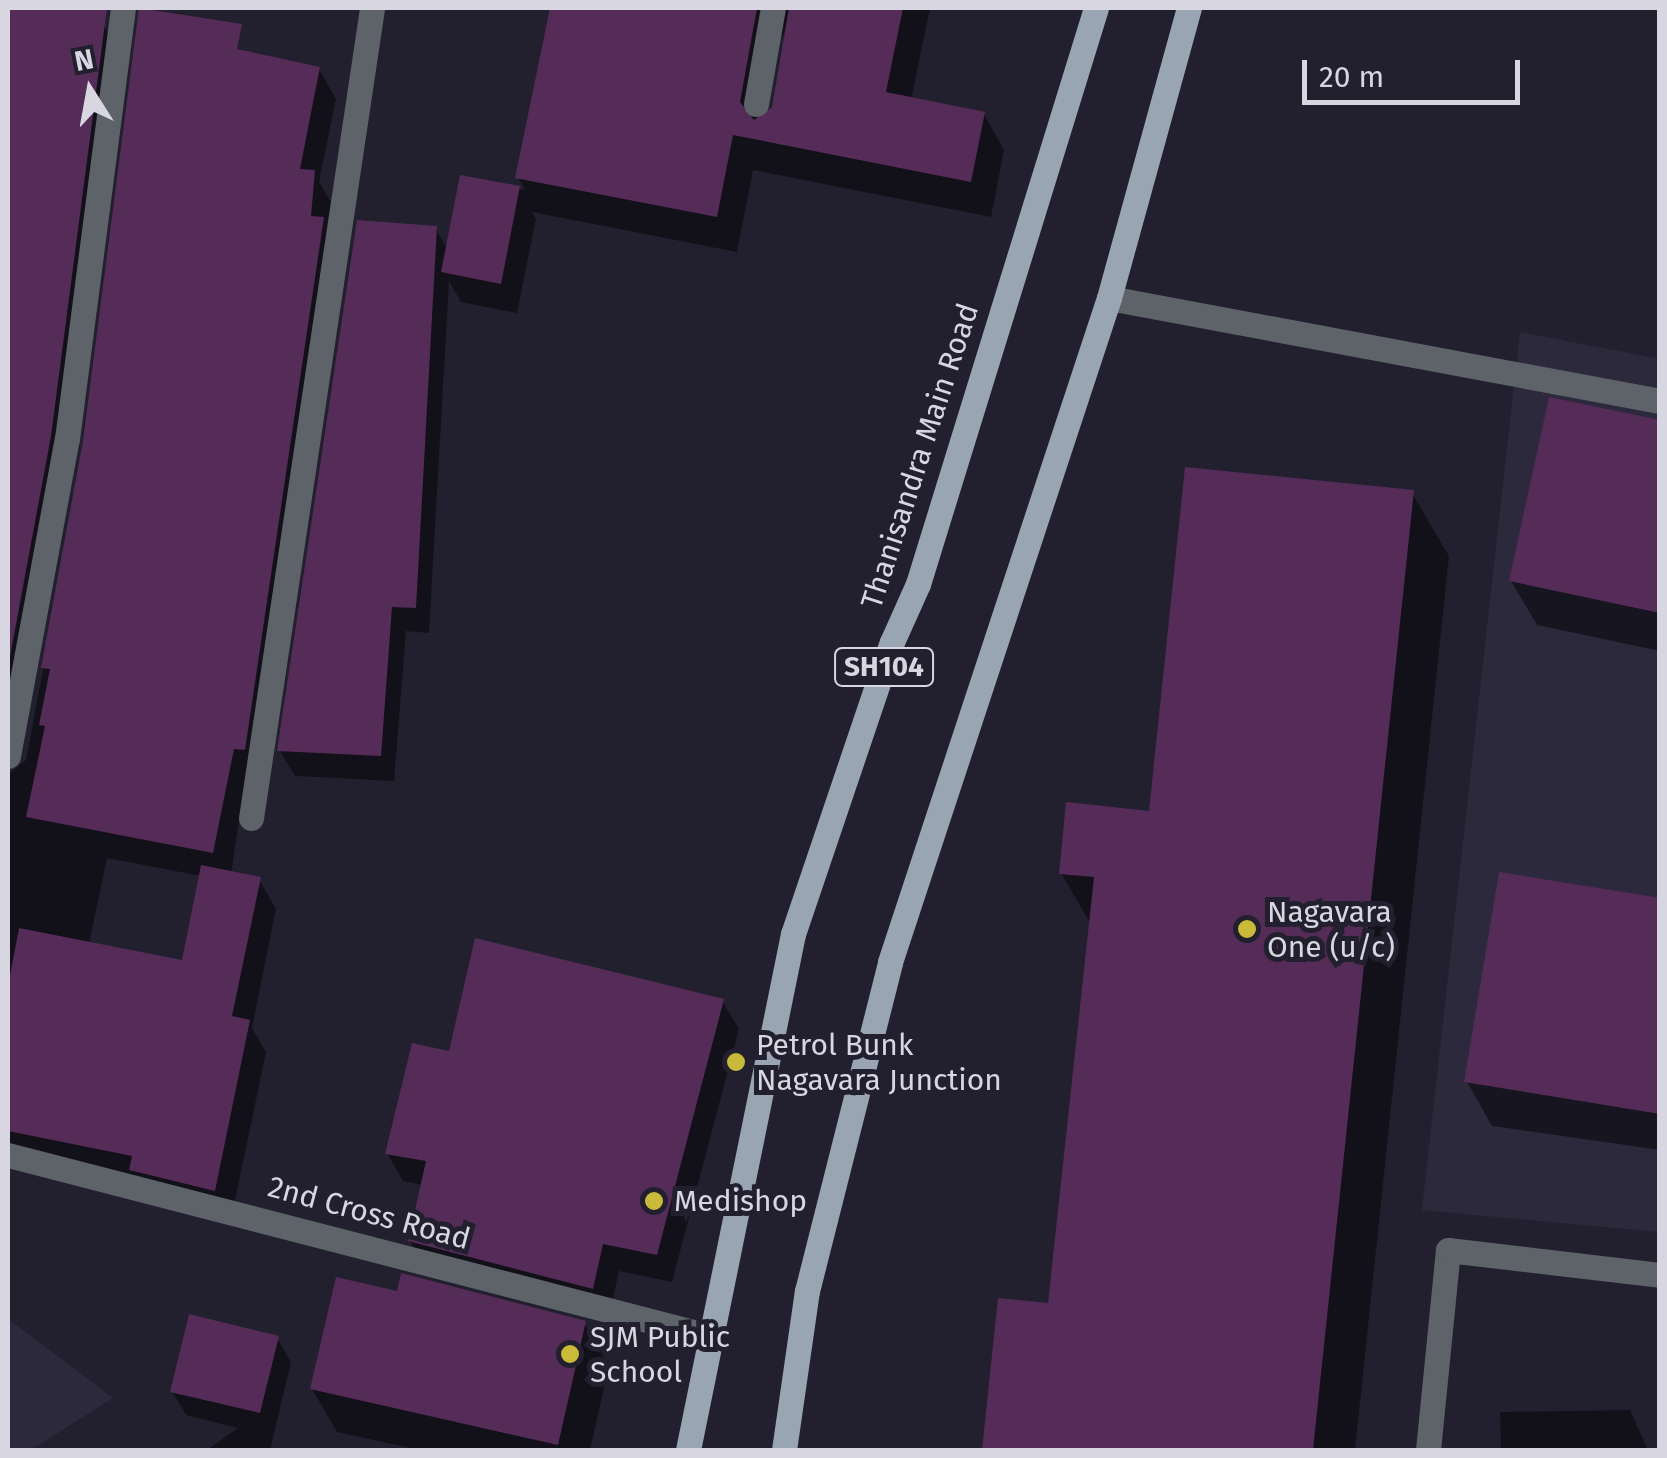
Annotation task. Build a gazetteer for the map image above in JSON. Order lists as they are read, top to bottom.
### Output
{
  "streets": {
    "main road": ["Thanisandra Main Road", "SH104"],
    "street": ["2nd Cross Road"]
  },
  "crossings": [
    ["Thanisandra Main Road", "2nd Cross Road"]
  ],
  "places": [
    "Nagavara One (u/c)",
    "Petrol Bunk Nagavara Junction",
    "Medishop",
    "SJM Public School"
  ],
  "scale_bar": "20 m",
  "north": "top"
}
